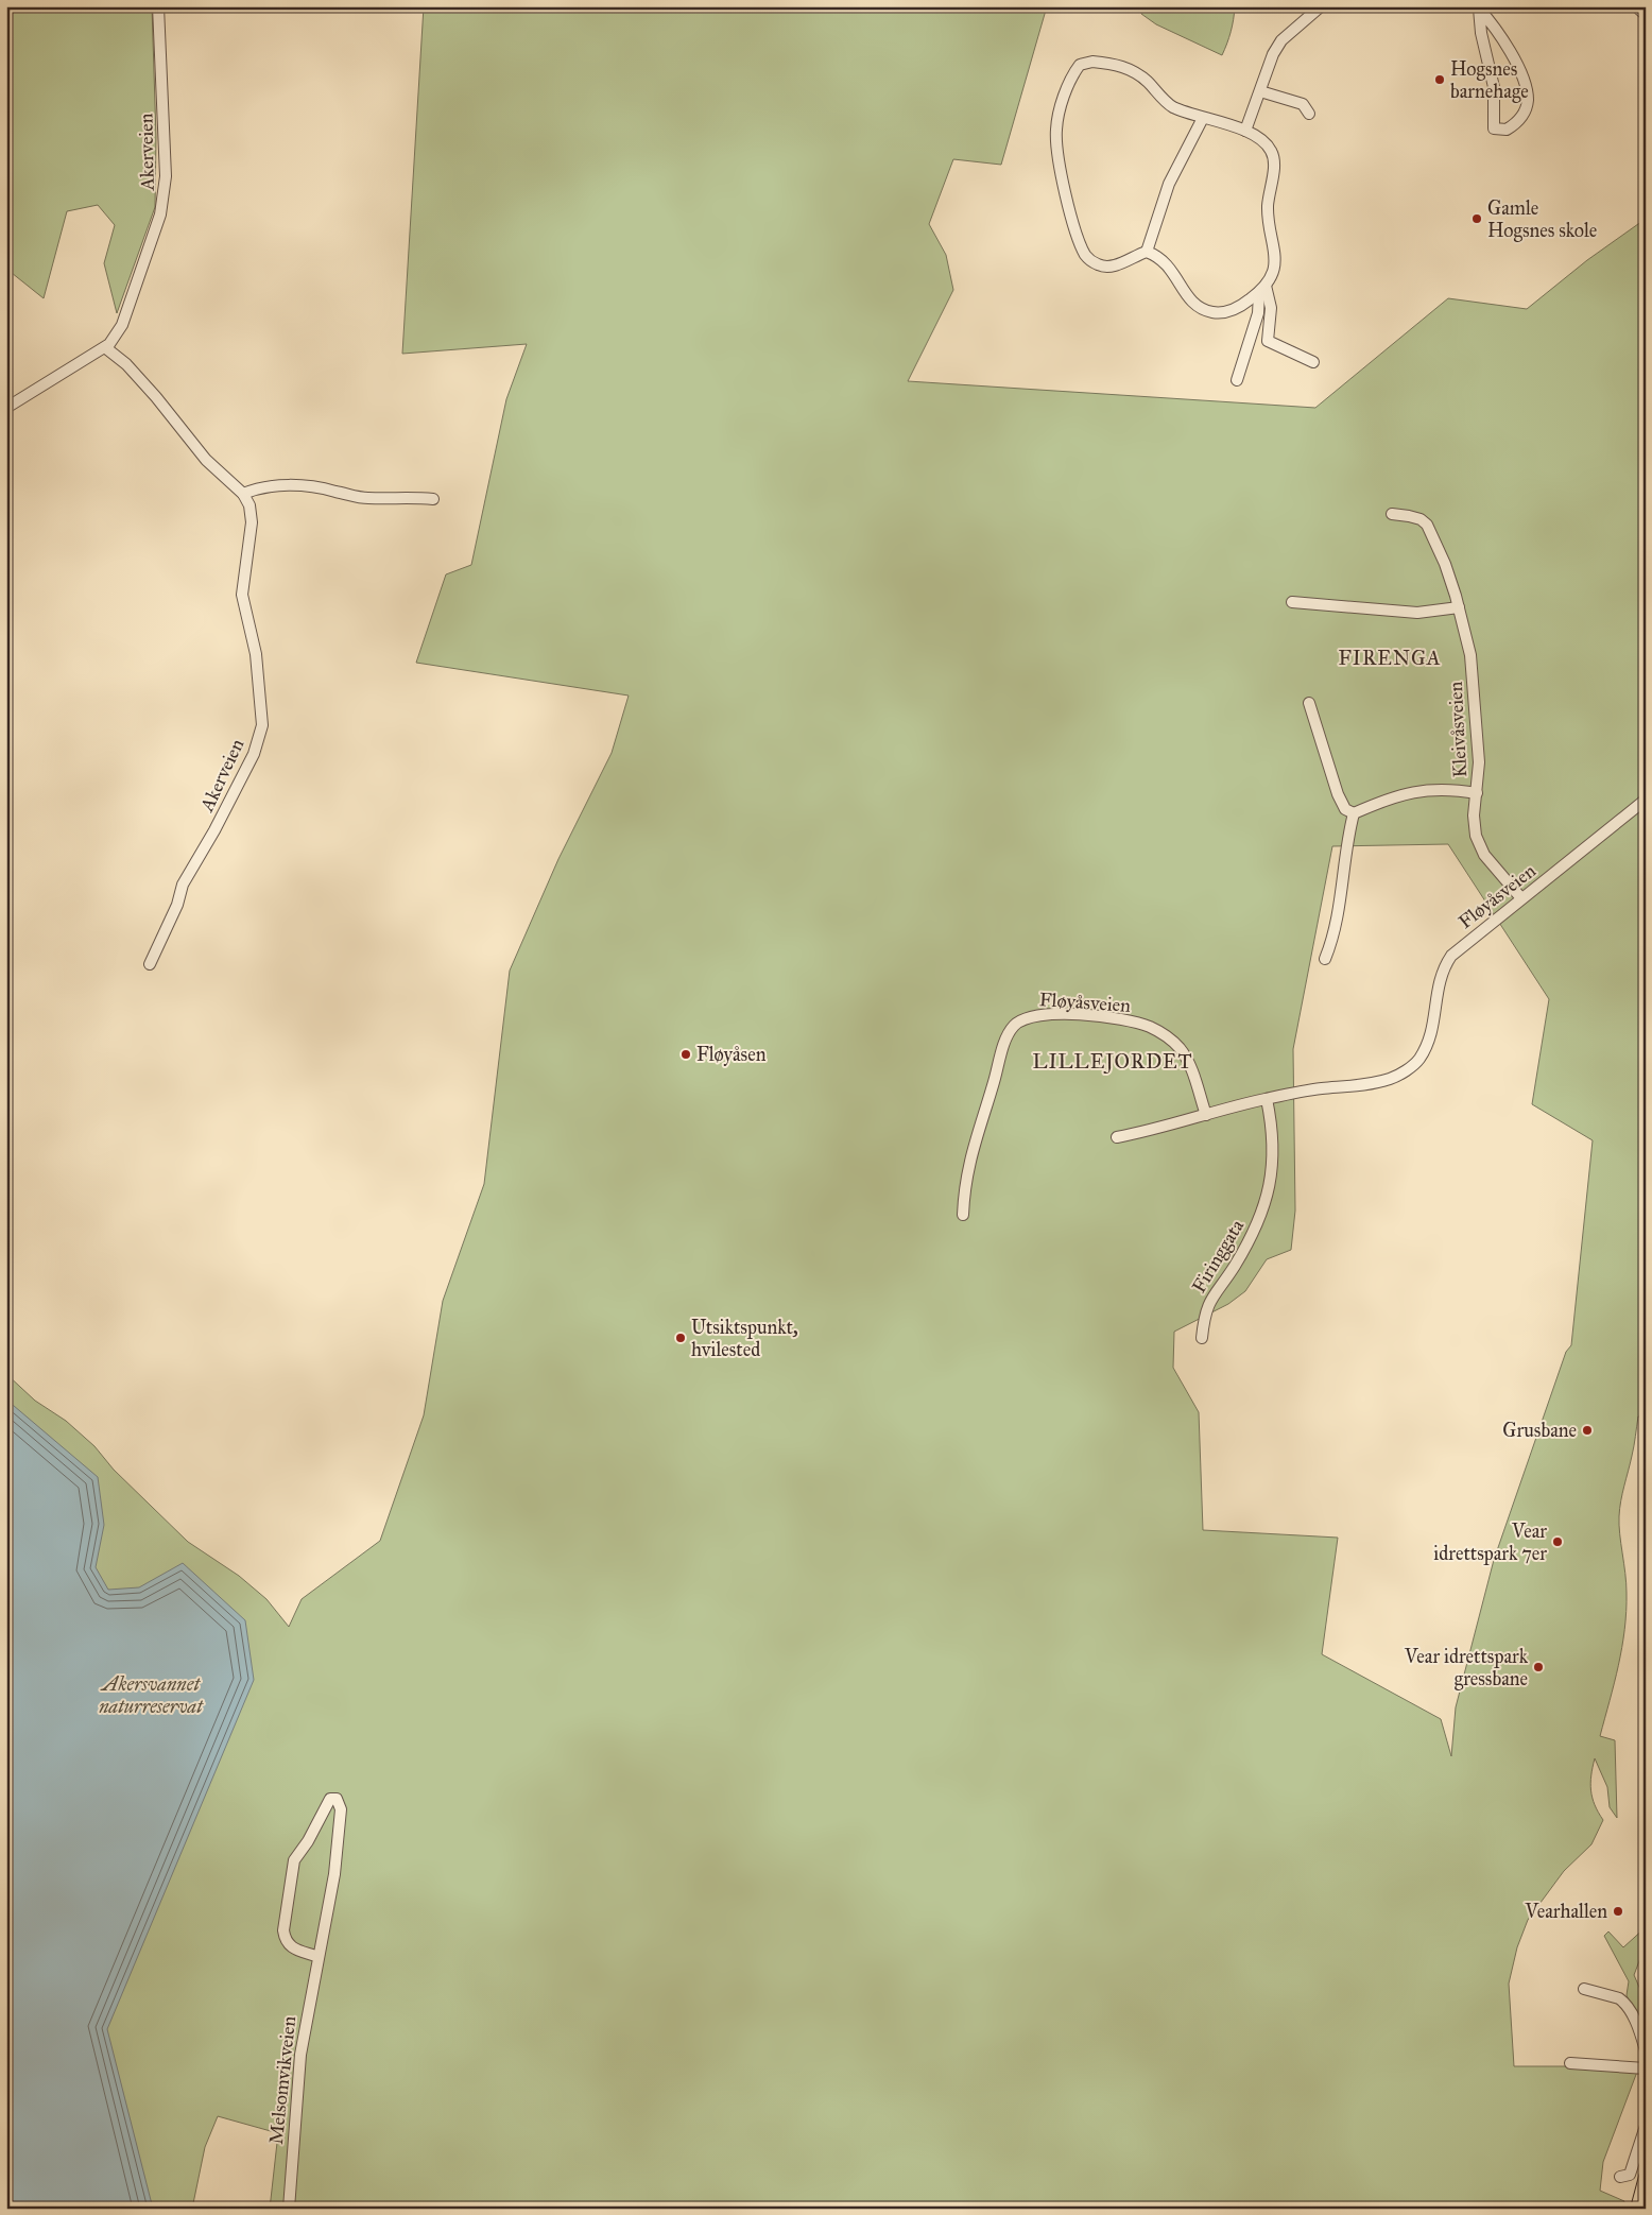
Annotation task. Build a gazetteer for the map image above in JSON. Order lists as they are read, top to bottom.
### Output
{
  "streets": {
    "street": [
      "Akerveien",
      "Kleivåsveien",
      "Fløyåsveien",
      "Firinggata",
      "Melsomvikveien"
    ]
  },
  "crossings": [
    ["Kleivåsveien", "Fløyåsveien"],
    ["Fløyåsveien", "Firinggata"]
  ],
  "districts": ["FIRENGA", "LILLEJORDET"],
  "parks": ["Akersvannet naturreservat"],
  "places": [
    "Hogsnes barnehage",
    "Gamle Hogsnes skole",
    "Fløyåsen",
    "Utsiktspunkt, hvilested",
    "Grusbane",
    "Vear idrettspark 7er",
    "Vear idrettspark gressbane",
    "Vearhallen"
  ]
}
